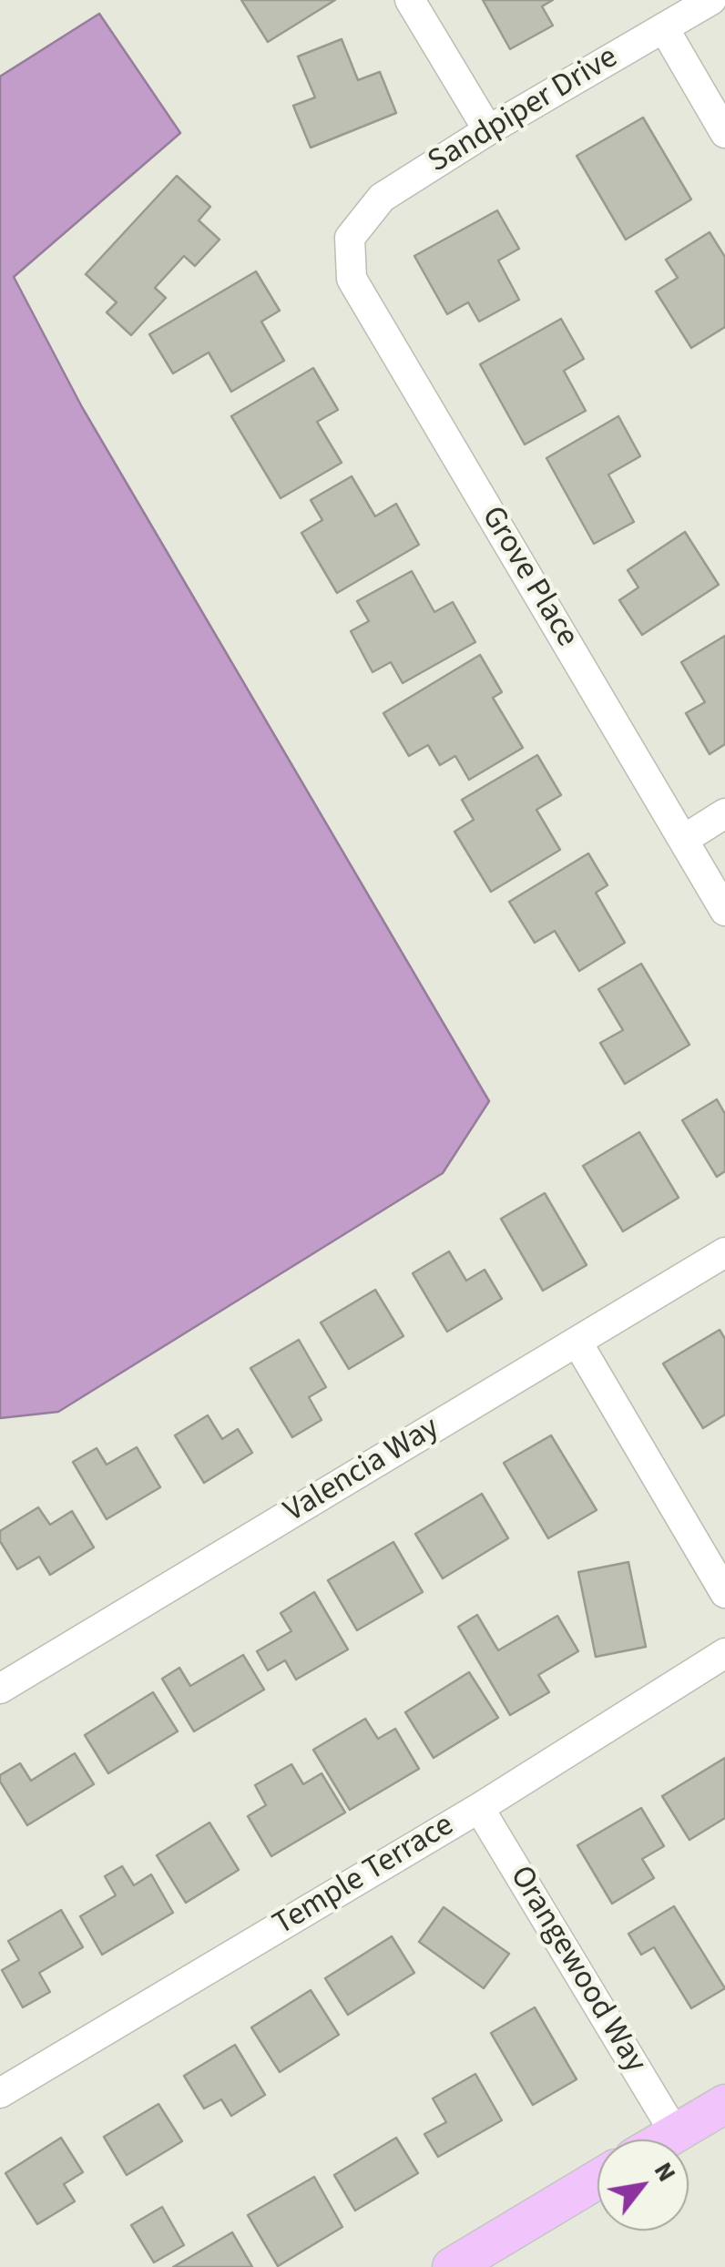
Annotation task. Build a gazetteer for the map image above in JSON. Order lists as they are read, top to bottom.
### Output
{
  "streets": {
    "street": [
      "Sandpiper Drive",
      "Grove Place",
      "Valencia Way",
      "Temple Terrace",
      "Orangewood Way"
    ]
  },
  "crossings": [
    ["Sandpiper Drive", "Grove Place"],
    ["Temple Terrace", "Orangewood Way"]
  ],
  "north": "top right"
}
